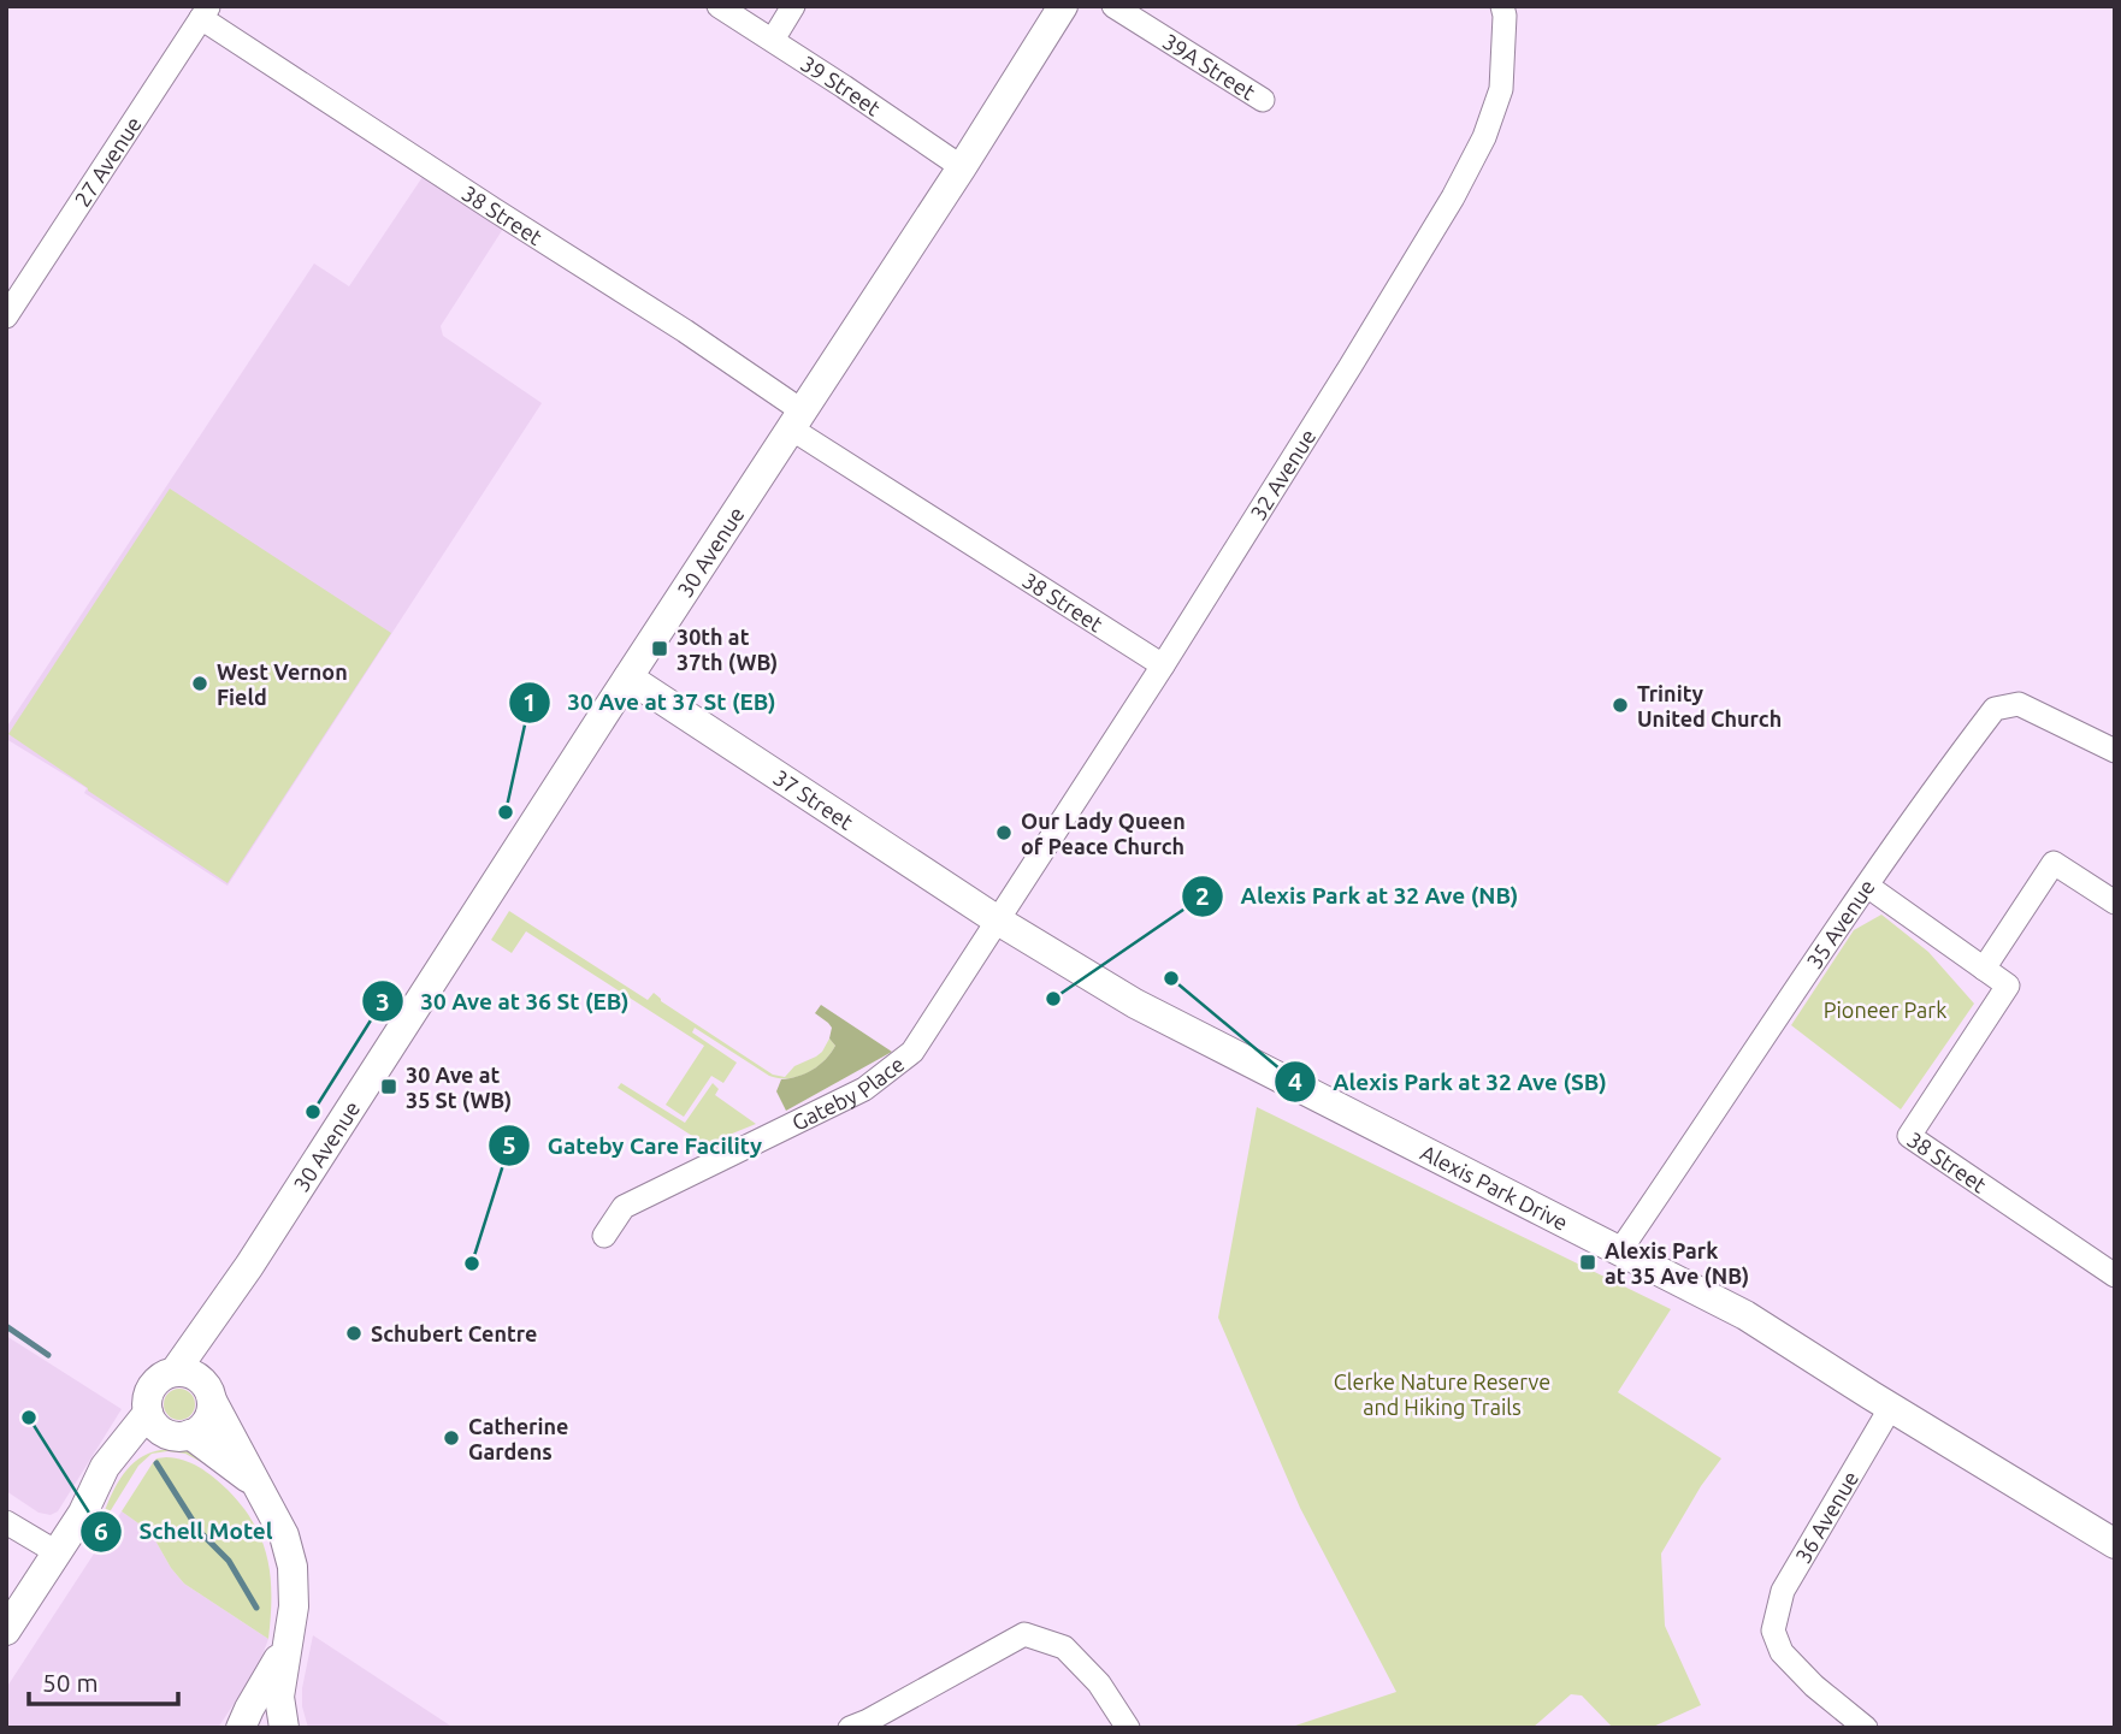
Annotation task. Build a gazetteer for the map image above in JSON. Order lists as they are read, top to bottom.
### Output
{
  "streets": {
    "street": [
      "39A Street",
      "39 Street",
      "27 Avenue",
      "38 Street",
      "32 Avenue",
      "30 Avenue",
      "37 Street",
      "35 Avenue",
      "Gateby Place",
      "Alexis Park Drive",
      "36 Avenue"
    ]
  },
  "crossings": [
    ["39 Street", "30 Avenue"],
    ["27 Avenue", "38 Street"],
    ["38 Street", "32 Avenue"],
    ["38 Street", "30 Avenue"],
    ["38 Street", "35 Avenue"],
    ["32 Avenue", "37 Street"],
    ["32 Avenue", "Gateby Place"],
    ["32 Avenue", "Alexis Park Drive"],
    ["30 Avenue", "37 Street"],
    ["37 Street", "Gateby Place"],
    ["37 Street", "Alexis Park Drive"],
    ["35 Avenue", "Alexis Park Drive"],
    ["Gateby Place", "Alexis Park Drive"],
    ["Alexis Park Drive", "36 Avenue"]
  ],
  "parks": ["Pioneer Park", "Clerke Nature Reserve and Hiking Trails"],
  "places": {
    "transit": ["30th at 37th (WB)", "30 Ave at 35 St (WB)", "Alexis Park at 35 Ave (NB)"],
    "other": [
      "West Vernon Field",
      "Trinity United Church",
      "30 Ave at 37 St (EB)",
      "Our Lady Queen of Peace Church",
      "Alexis Park at 32 Ave (SB)",
      "Alexis Park at 32 Ave (NB)",
      "30 Ave at 36 St (EB)",
      "Gateby Care Facility",
      "Schubert Centre",
      "Schell Motel",
      "Catherine Gardens"
    ]
  },
  "scale_bar": "50 m"
}
